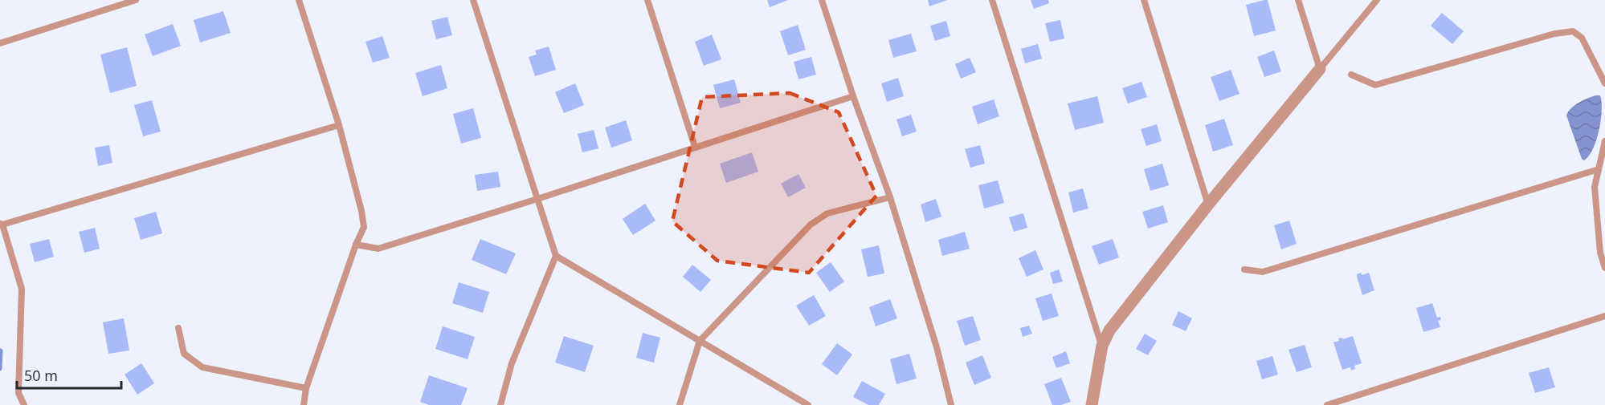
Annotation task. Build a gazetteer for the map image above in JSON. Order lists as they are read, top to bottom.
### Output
{
  "scale_bar": "50 m"
}
